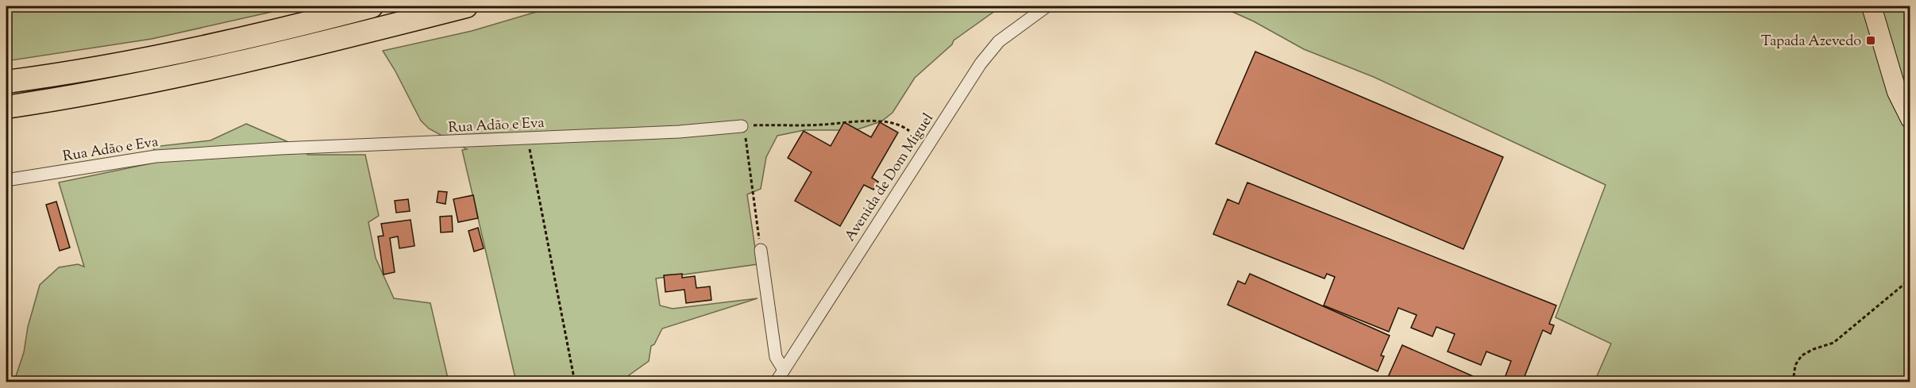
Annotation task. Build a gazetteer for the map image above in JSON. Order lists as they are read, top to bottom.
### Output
{
  "streets": {
    "street": ["Rua Adão e Eva", "Avenida de Dom Miguel"]
  },
  "places": {
    "transit": ["Tapada Azevedo"]
  }
}
